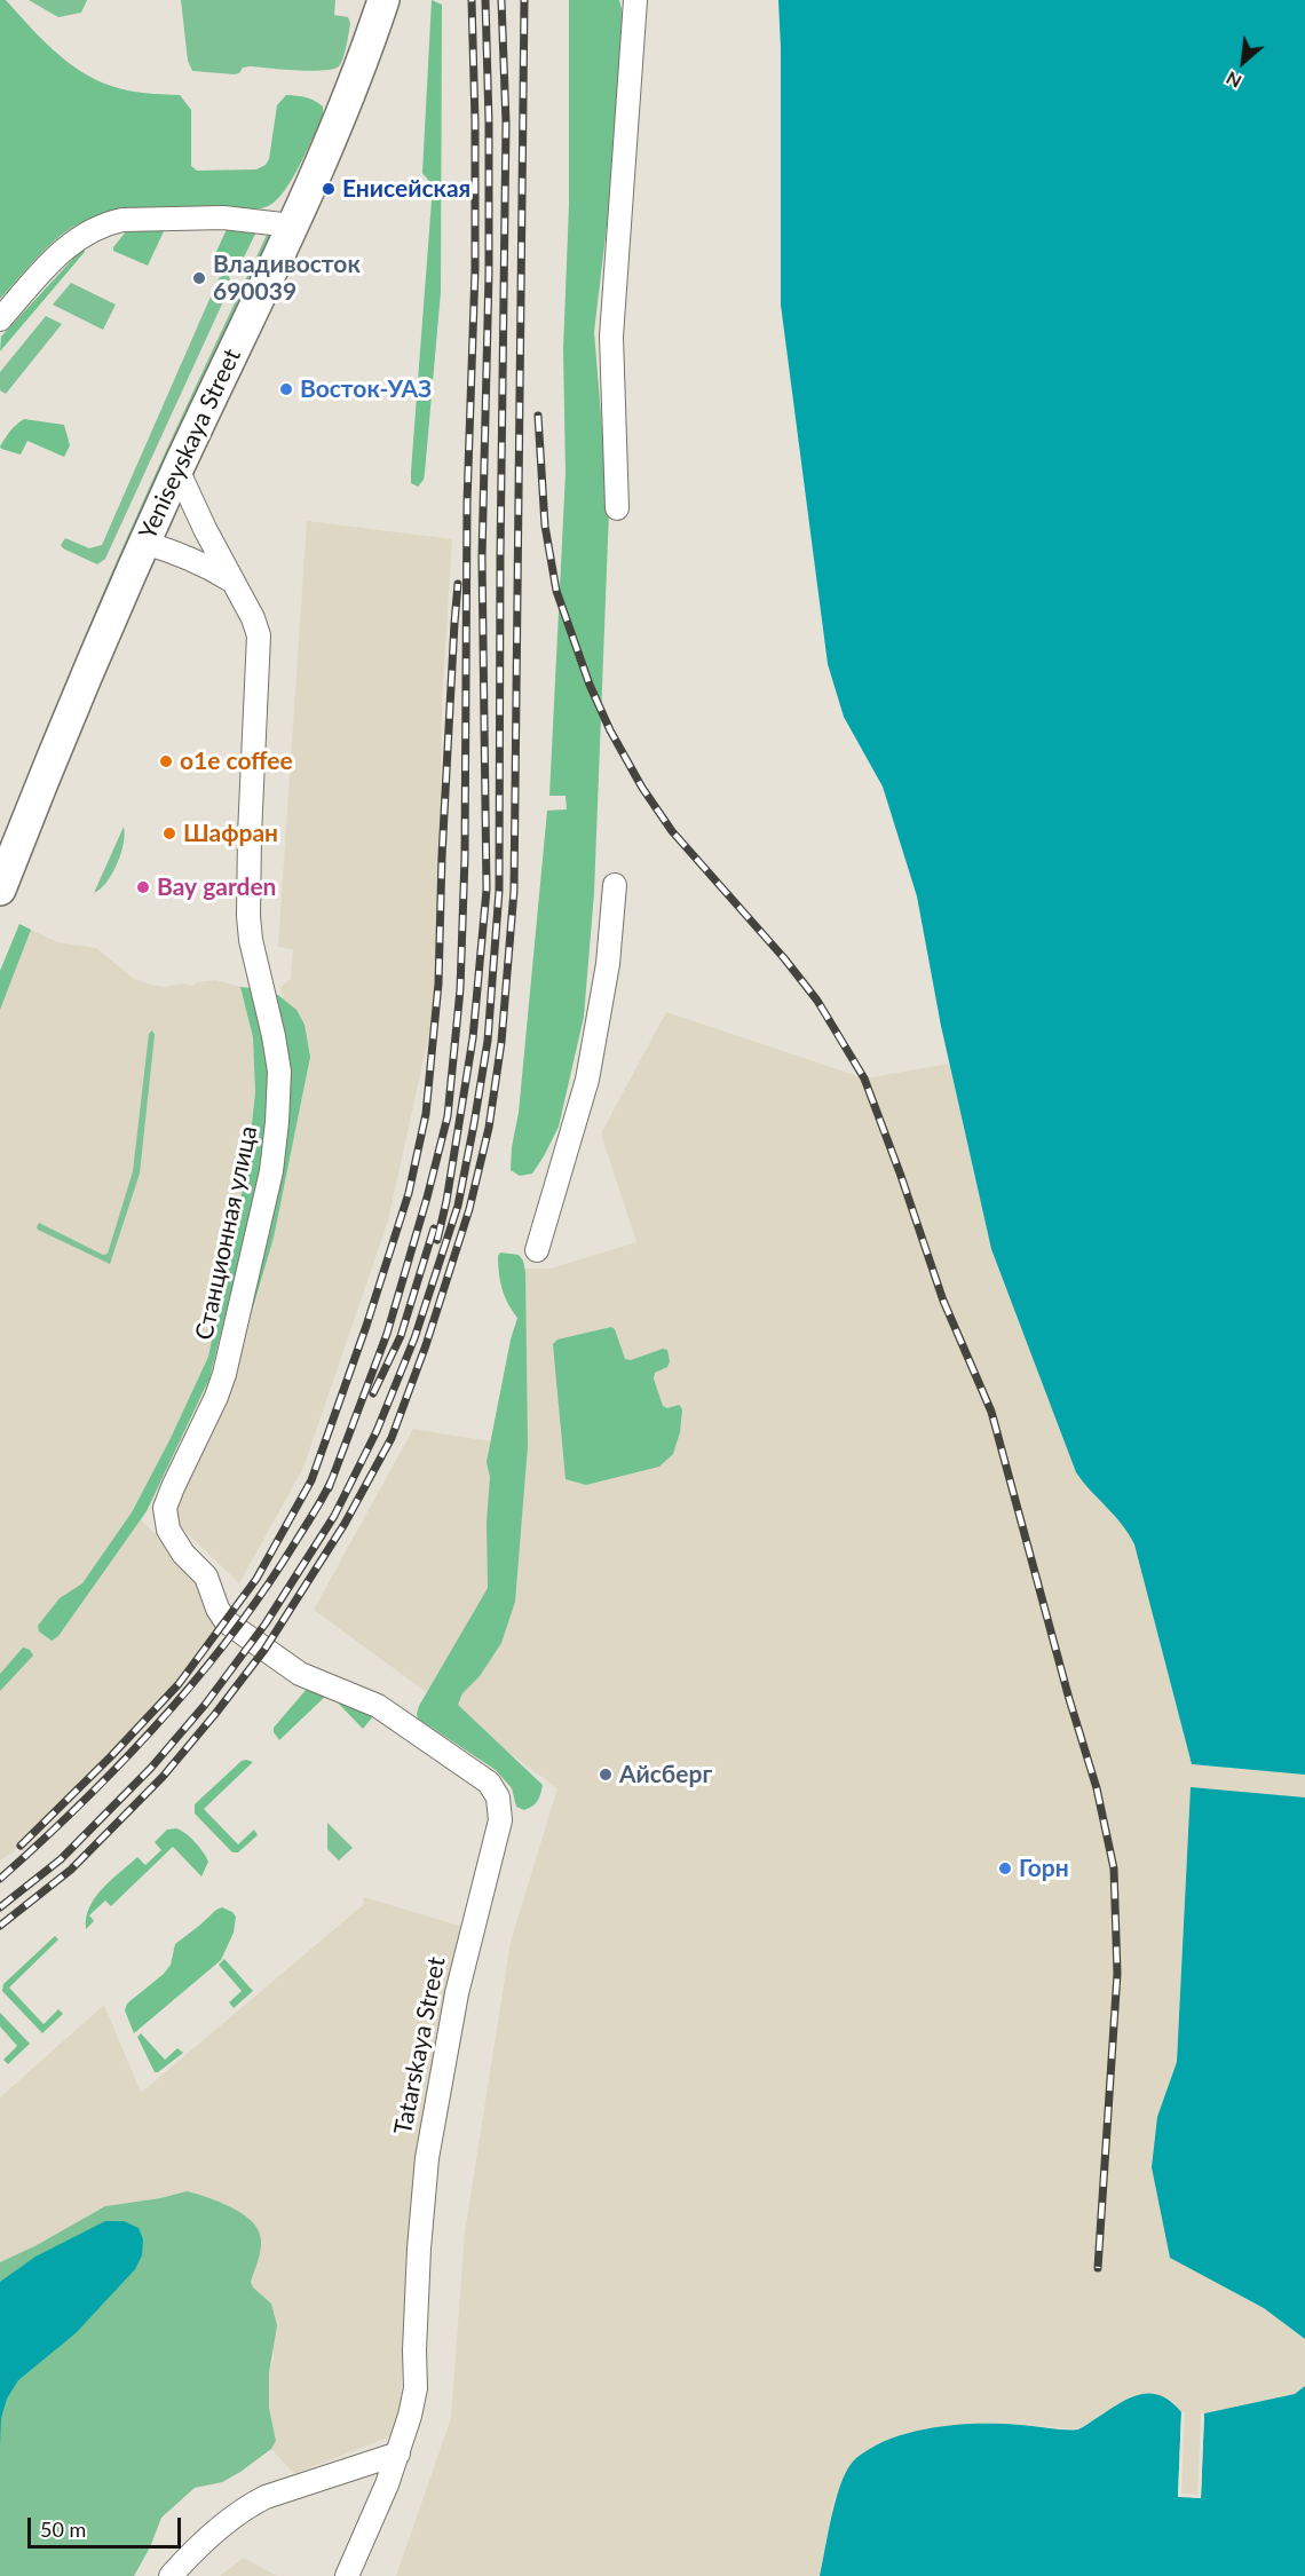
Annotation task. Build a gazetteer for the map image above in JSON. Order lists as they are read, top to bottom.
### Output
{
  "streets": {
    "main road": ["Yeniseyskaya Street"],
    "street": ["Станционная улица", "Tatarskaya Street"]
  },
  "crossings": [
    ["Yeniseyskaya Street", "Станционная улица"],
    ["Станционная улица", "Tatarskaya Street"]
  ],
  "places": [
    "Енисейская",
    "Владивосток 690039",
    "Восток-УАЗ",
    "o1e coffee",
    "Шафран",
    "Bay garden",
    "Айсберг",
    "Горн"
  ],
  "scale_bar": "50 m",
  "north": "bottom left"
}
